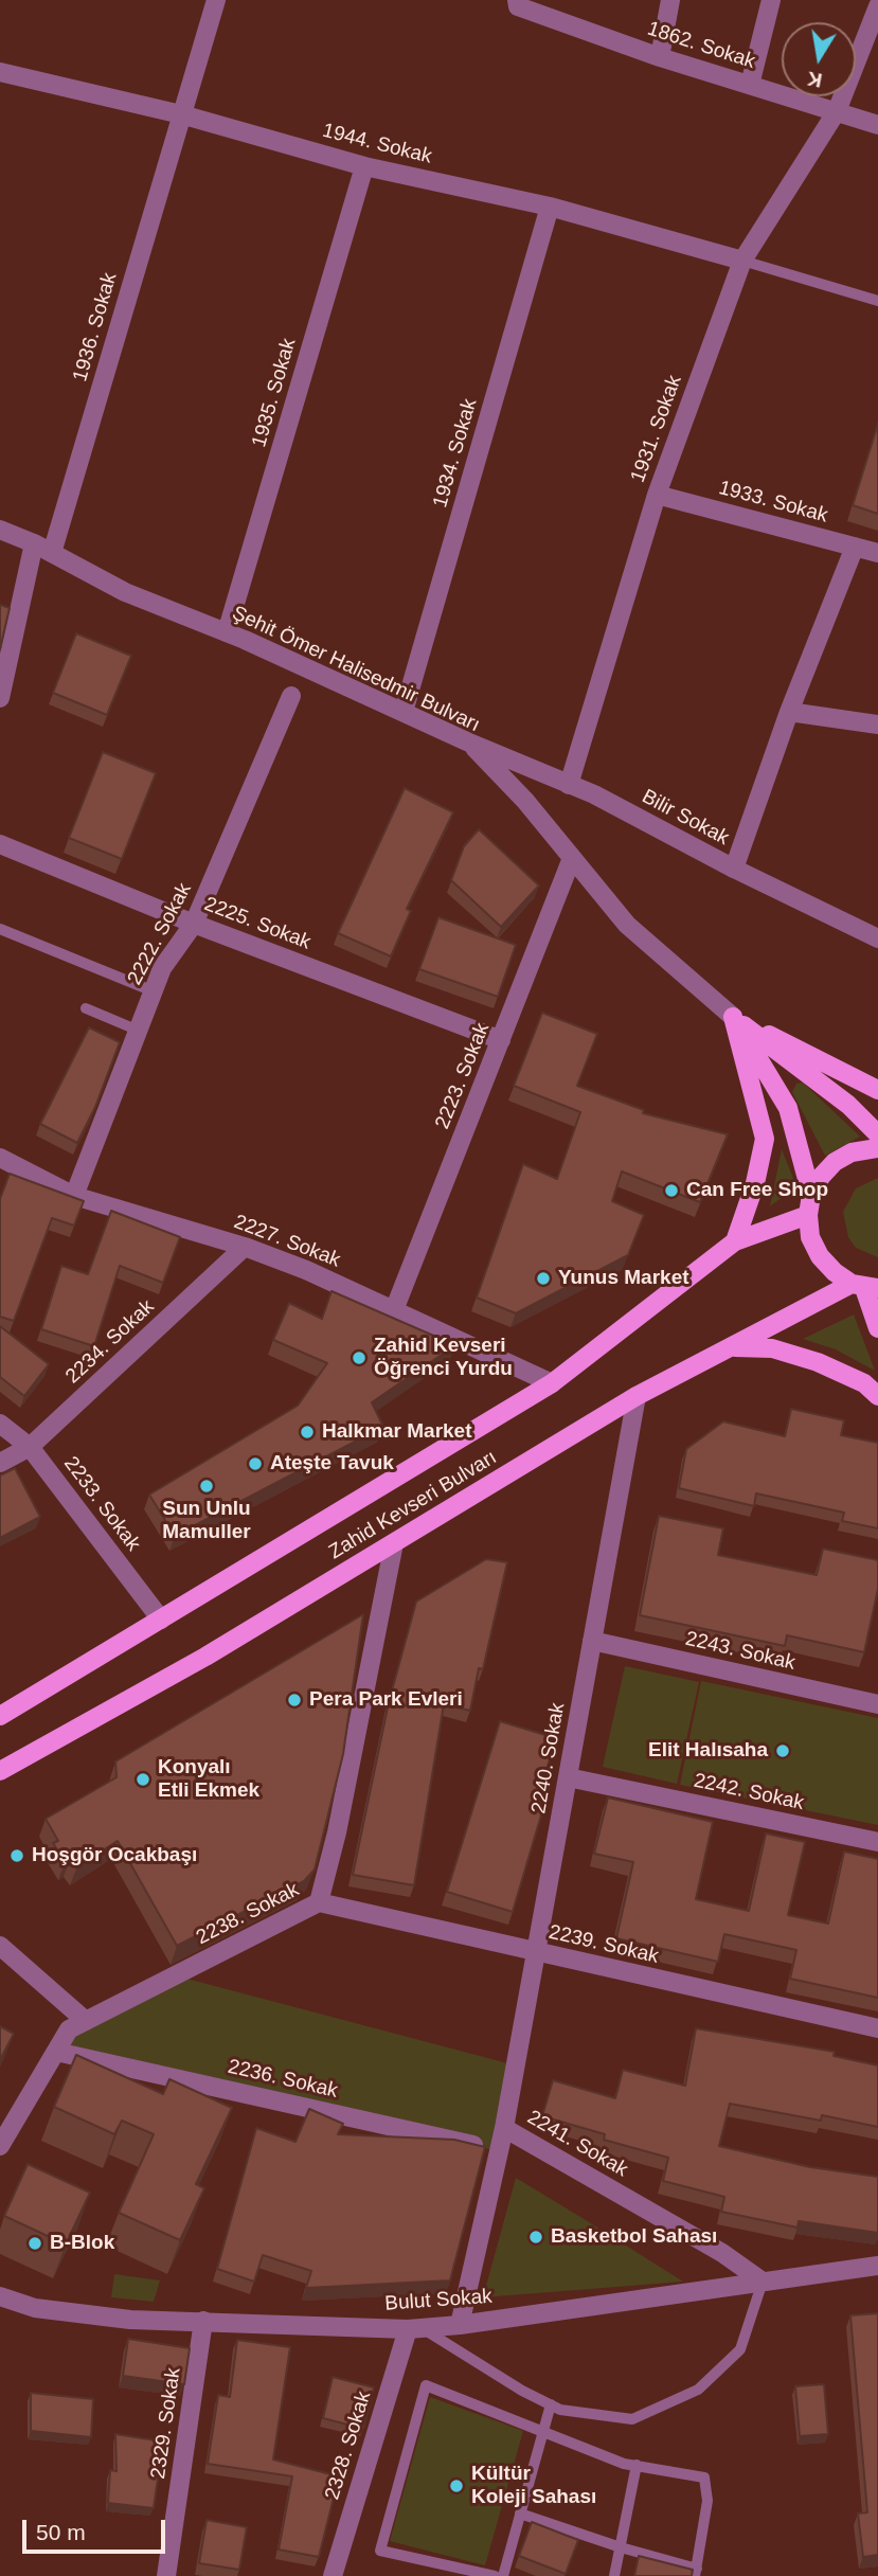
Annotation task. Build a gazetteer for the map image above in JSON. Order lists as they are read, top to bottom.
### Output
{
  "streets": {
    "main road": ["Zahid Kevseri Bulvarı"],
    "street": [
      "1862. Sokak",
      "1944. Sokak",
      "1936. Sokak",
      "1935. Sokak",
      "1931. Sokak",
      "1934. Sokak",
      "1933. Sokak",
      "Şehit Ömer Halisedmir Bulvarı",
      "Bilir Sokak",
      "2225. Sokak",
      "2222. Sokak",
      "2223. Sokak",
      "2227. Sokak",
      "2234. Sokak",
      "2233. Sokak",
      "2243. Sokak",
      "2240. Sokak",
      "2242. Sokak",
      "2238. Sokak",
      "2239. Sokak",
      "2236. Sokak",
      "2241. Sokak",
      "Bulut Sokak",
      "2329. Sokak",
      "2328. Sokak"
    ]
  },
  "crossings": [
    ["1862. Sokak", "1931. Sokak"],
    ["1944. Sokak", "1936. Sokak"],
    ["1944. Sokak", "1935. Sokak"],
    ["1944. Sokak", "1931. Sokak"],
    ["1944. Sokak", "1934. Sokak"],
    ["1936. Sokak", "Şehit Ömer Halisedmir Bulvarı"],
    ["1935. Sokak", "Şehit Ömer Halisedmir Bulvarı"],
    ["1931. Sokak", "1933. Sokak"],
    ["1931. Sokak", "Bilir Sokak"],
    ["1934. Sokak", "Şehit Ömer Halisedmir Bulvarı"],
    ["Şehit Ömer Halisedmir Bulvarı", "Bilir Sokak"],
    ["Şehit Ömer Halisedmir Bulvarı", "2223. Sokak"],
    ["2225. Sokak", "2222. Sokak"],
    ["2225. Sokak", "2223. Sokak"],
    ["2222. Sokak", "2227. Sokak"],
    ["2223. Sokak", "2227. Sokak"],
    ["2227. Sokak", "2234. Sokak"],
    ["2227. Sokak", "Zahid Kevseri Bulvarı"],
    ["2234. Sokak", "2233. Sokak"],
    ["2233. Sokak", "Zahid Kevseri Bulvarı"],
    ["Zahid Kevseri Bulvarı", "2240. Sokak"],
    ["Zahid Kevseri Bulvarı", "2238. Sokak"],
    ["2243. Sokak", "2240. Sokak"],
    ["2240. Sokak", "2242. Sokak"],
    ["2240. Sokak", "2239. Sokak"],
    ["2240. Sokak", "2241. Sokak"],
    ["2238. Sokak", "2239. Sokak"],
    ["2238. Sokak", "2236. Sokak"],
    ["2236. Sokak", "2241. Sokak"],
    ["2241. Sokak", "Bulut Sokak"],
    ["Bulut Sokak", "2329. Sokak"],
    ["Bulut Sokak", "2328. Sokak"]
  ],
  "places": [
    "Can Free Shop",
    "Yunus Market",
    "Zahid Kevseri Öğrenci Yurdu",
    "Halkmar Market",
    "Ateşte Tavuk",
    "Sun Unlu Mamuller",
    "Pera Park Evleri",
    "Elit Halısaha",
    "Konyalı Etli Ekmek",
    "Hoşgör Ocakbaşı",
    "Basketbol Sahası",
    "B-Blok",
    "Kültür Koleji Sahası"
  ],
  "scale_bar": "50 m",
  "north": "bottom"
}
